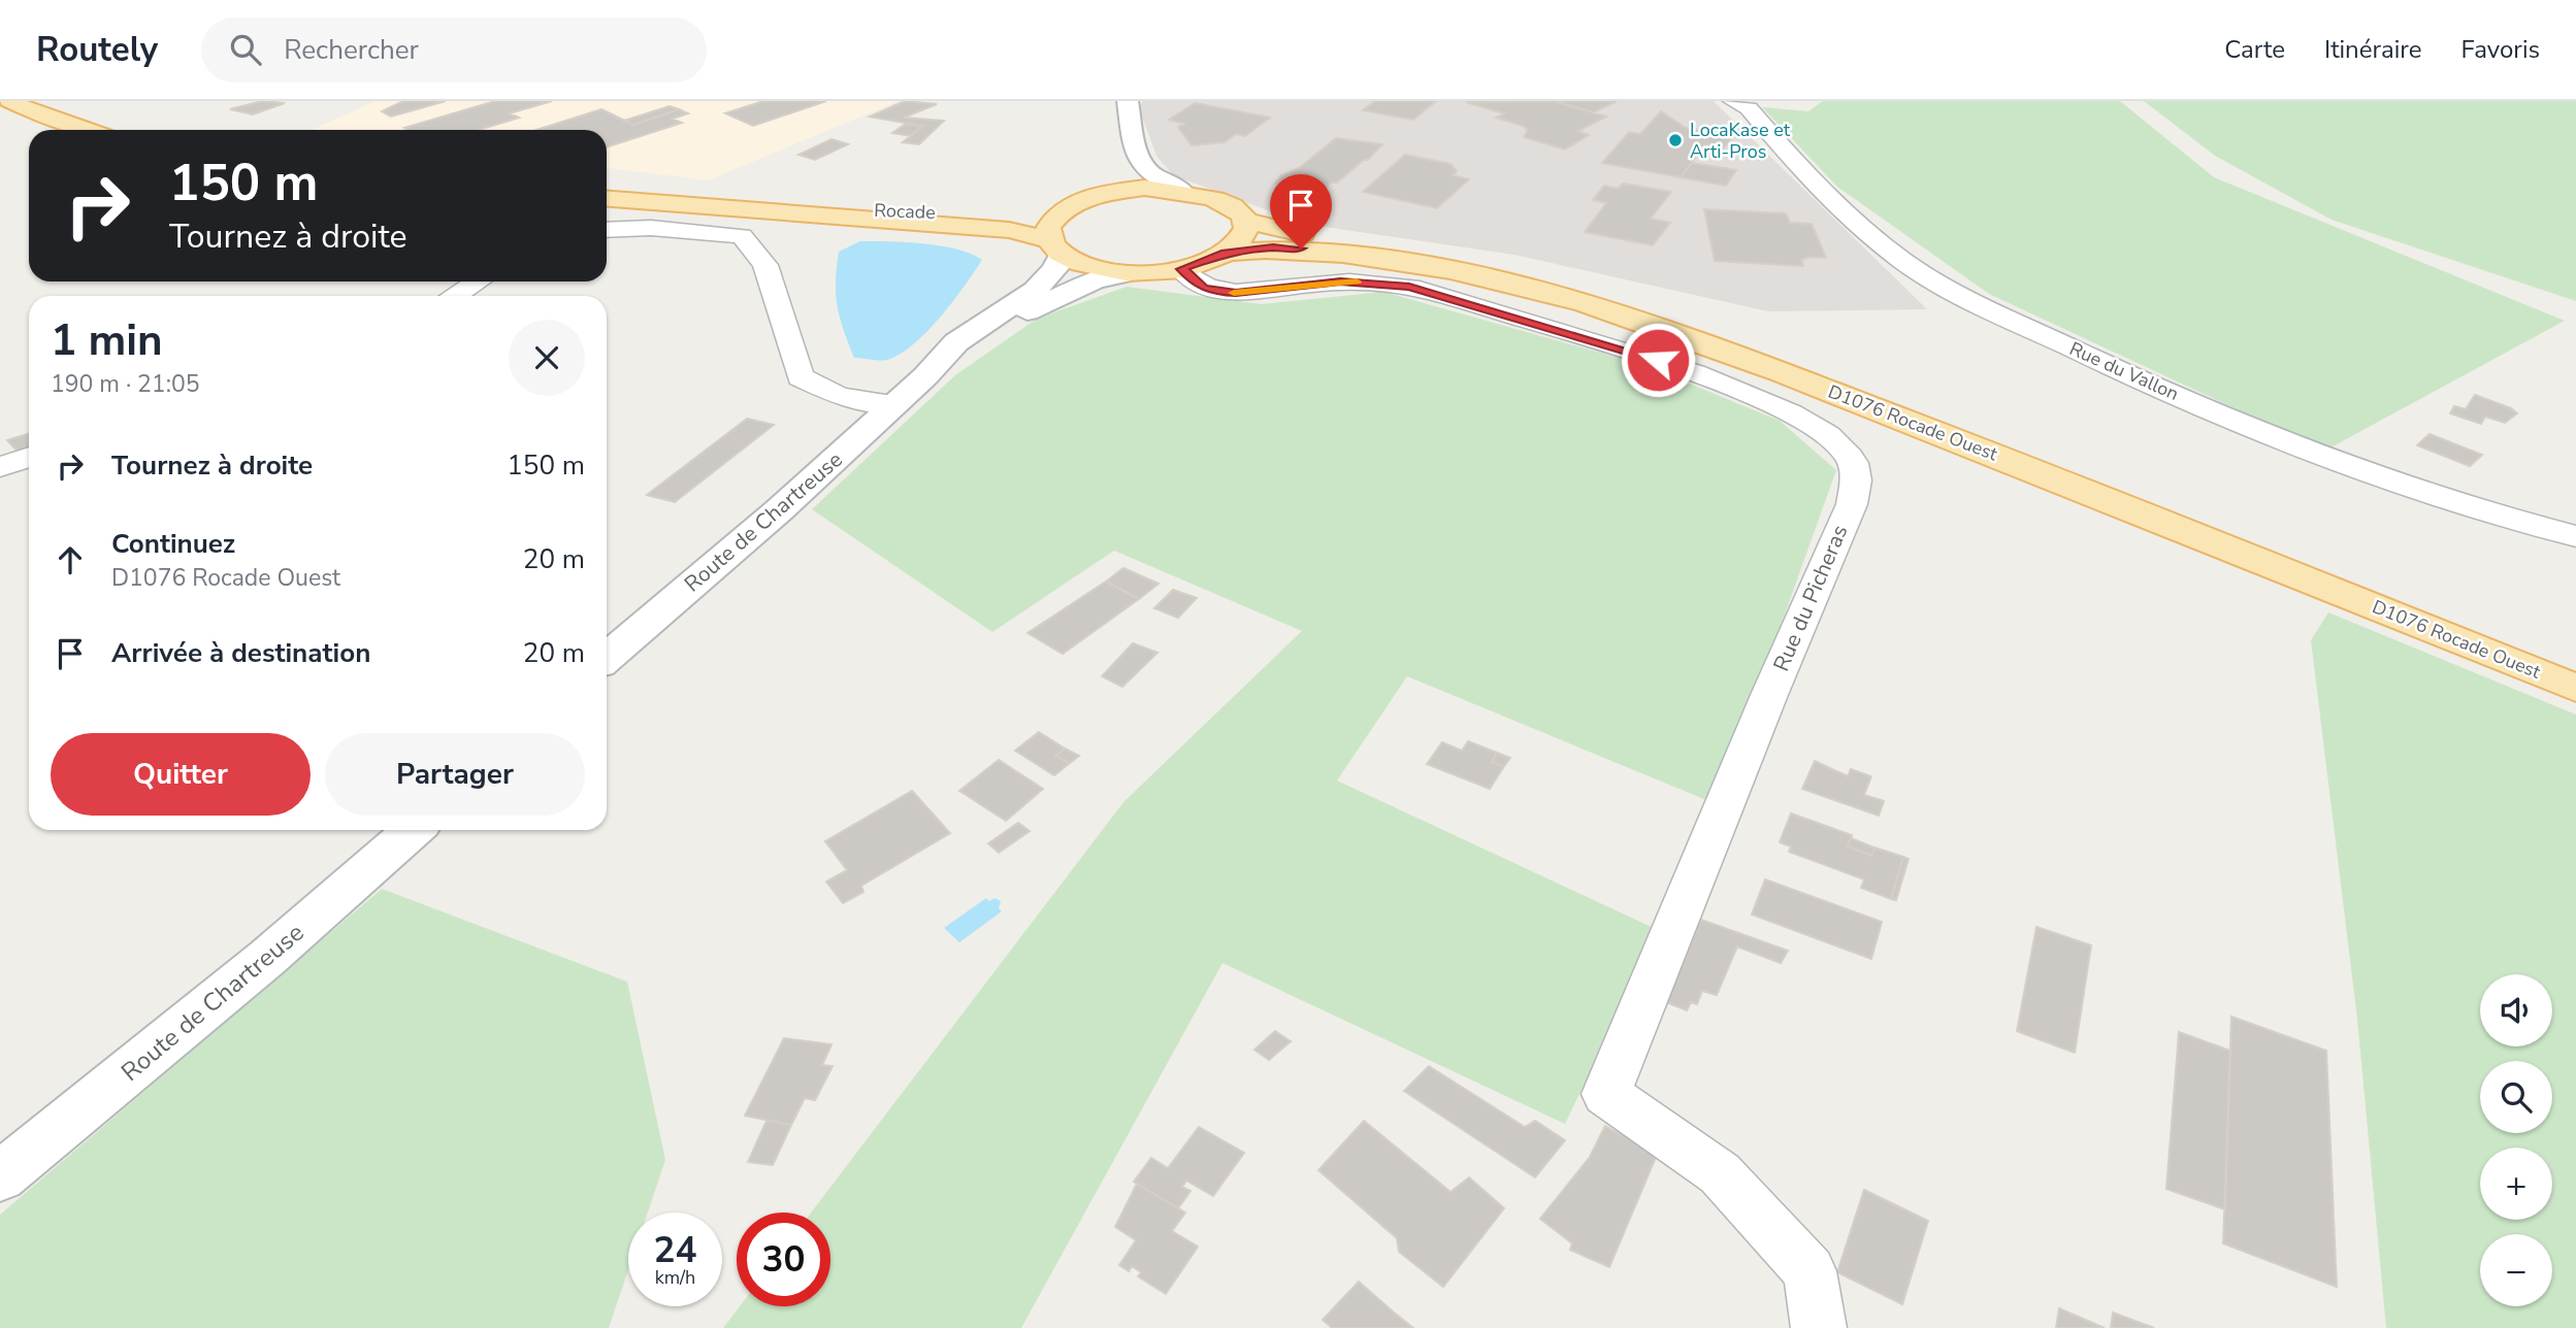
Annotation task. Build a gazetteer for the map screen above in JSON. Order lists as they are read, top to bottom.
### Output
{
  "streets": {
    "main road": ["Rocade", "D1076 Rocade Ouest", "Route de Chartreuse"],
    "street": ["Rue du Vallon", "Rue du Picheras"]
  },
  "crossings": [
    ["Rocade", "D1076 Rocade Ouest"],
    ["Rocade", "Route de Chartreuse"],
    ["D1076 Rocade Ouest", "Route de Chartreuse"],
    ["D1076 Rocade Ouest", "Rue du Picheras"]
  ],
  "places": ["LocaKase et Arti-Pros"],
  "page": {
    "header": "Routely",
    "search": "Rechercher",
    "nav": ["Carte", "Itinéraire", "Favoris"],
    "turn": ["150 m", "Tournez à droite"],
    "heading": ["1 min", "190 m · 21:05"],
    "list": [
      {
        "name": "Tournez à droite",
        "value": "150 m"
      },
      {
        "name": "Continuez",
        "note": "D1076 Rocade Ouest",
        "value": "20 m"
      },
      {
        "name": "Arrivée à destination",
        "value": "20 m"
      }
    ],
    "buttons": ["Quitter", "Partager"],
    "map_buttons": ["+", "−"],
    "speed": "24 km/h",
    "limit": "30"
  }
}
